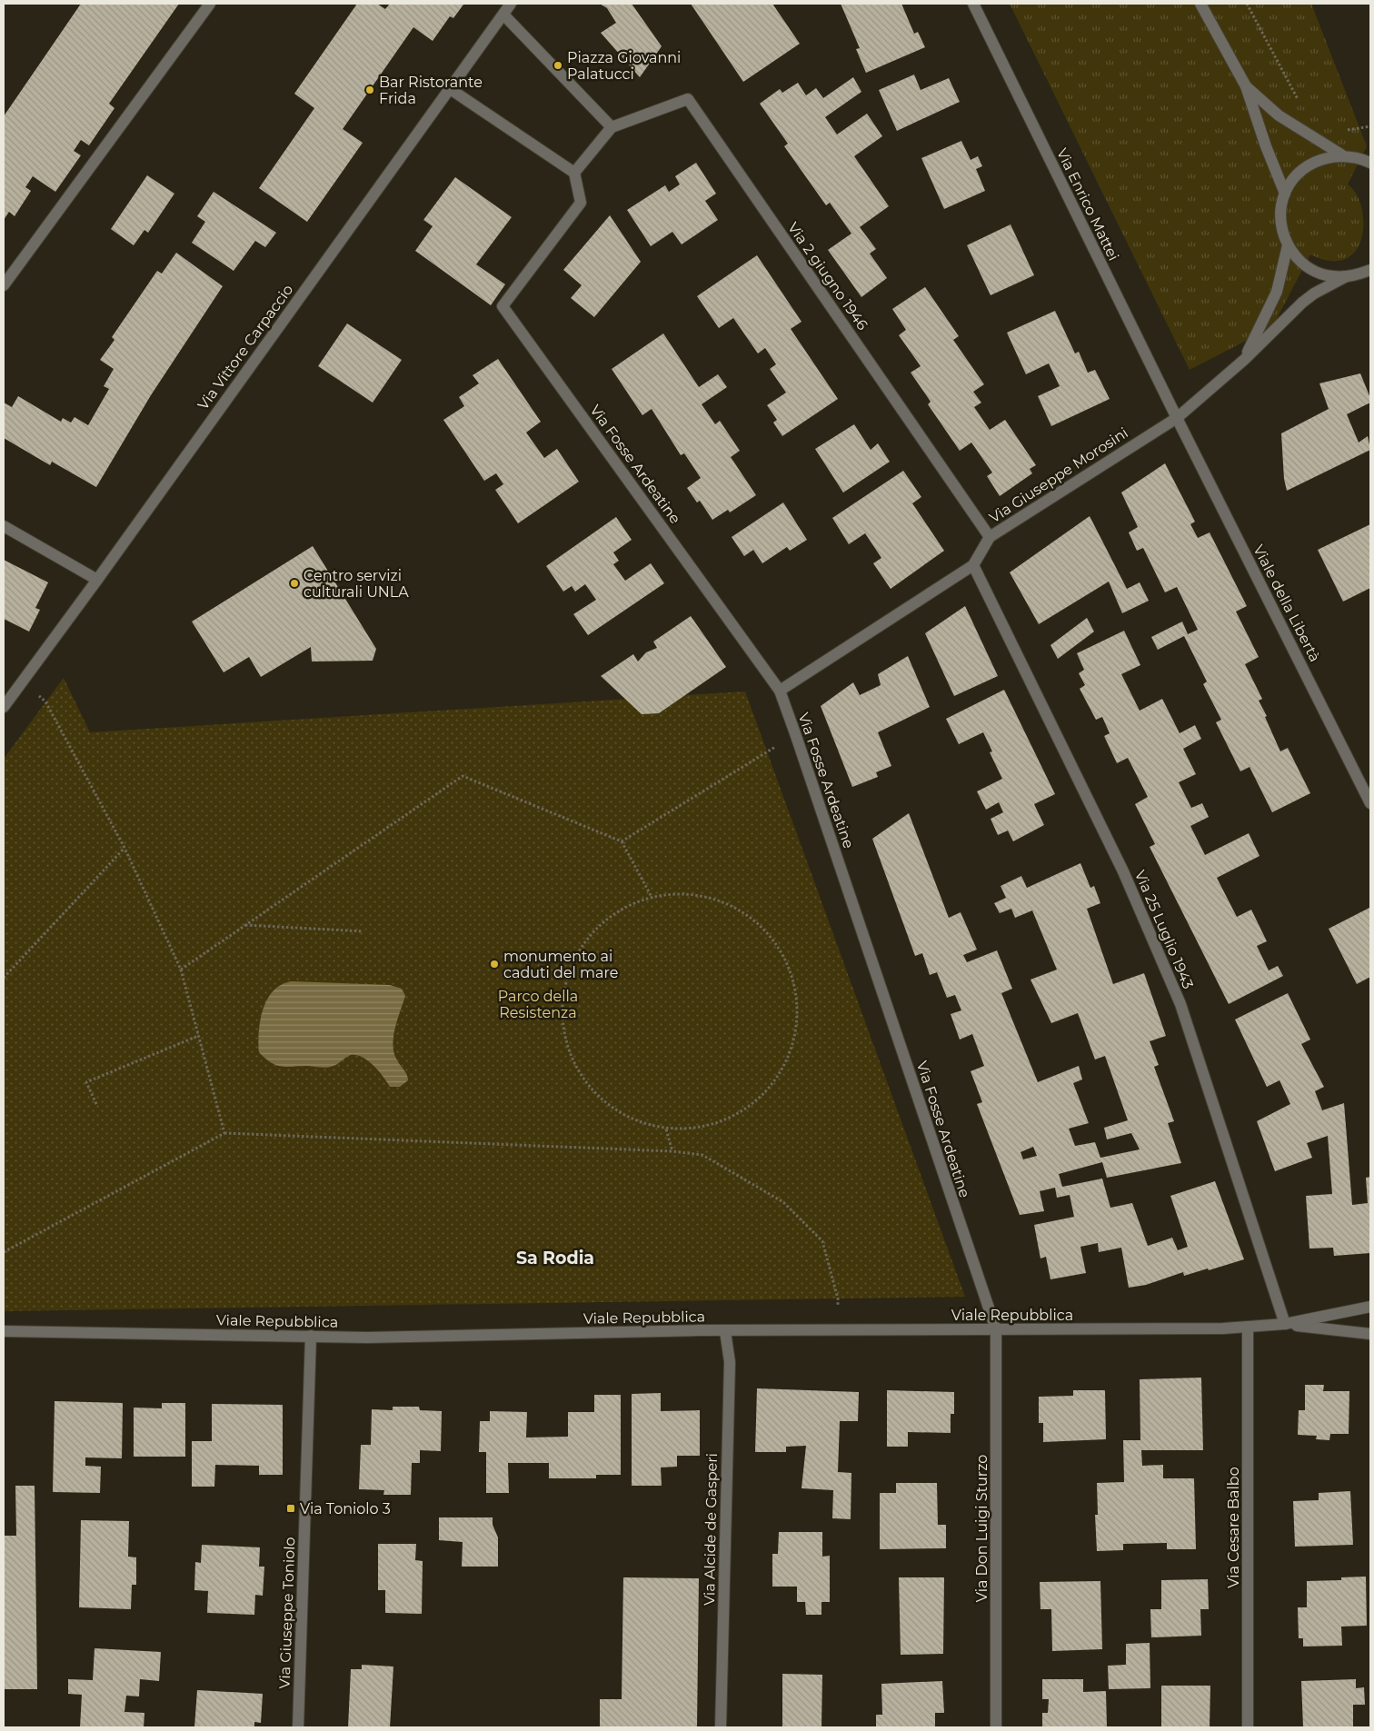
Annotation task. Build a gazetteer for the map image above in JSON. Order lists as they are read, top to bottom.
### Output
{
  "streets": {
    "street": [
      "Via Enrico Mattei",
      "Via 2 giugno 1946",
      "Via Vittore Carpaccio",
      "Via Fosse Ardeatine",
      "Via Giuseppe Morosini",
      "Viale della Libertà",
      "Via 25 Luglio 1943",
      "Viale Repubblica",
      "Via Cesare Balbo",
      "Via Don Luigi Sturzo",
      "Via Alcide de Gasperi",
      "Via Giuseppe Toniolo"
    ]
  },
  "crossings": [
    ["Via Enrico Mattei", "Via Giuseppe Morosini"],
    ["Via Enrico Mattei", "Viale della Libertà"],
    ["Via 2 giugno 1946", "Via Giuseppe Morosini"],
    ["Via Fosse Ardeatine", "Via Giuseppe Morosini"],
    ["Via Fosse Ardeatine", "Viale Repubblica"],
    ["Via Fosse Ardeatine", "Via Don Luigi Sturzo"],
    ["Via Giuseppe Morosini", "Viale della Libertà"],
    ["Via Giuseppe Morosini", "Via 25 Luglio 1943"],
    ["Via 25 Luglio 1943", "Viale Repubblica"],
    ["Viale Repubblica", "Via Cesare Balbo"],
    ["Viale Repubblica", "Via Don Luigi Sturzo"],
    ["Viale Repubblica", "Via Alcide de Gasperi"],
    ["Viale Repubblica", "Via Giuseppe Toniolo"]
  ],
  "districts": ["Sa Rodia"],
  "parks": ["Parco della Resistenza"],
  "places": {
    "other": [
      "Piazza Giovanni Palatucci",
      "Bar Ristorante Frida",
      "Centro servizi culturali UNLA",
      "monumento ai caduti del mare"
    ],
    "transit": ["Via Toniolo 3"]
  }
}
